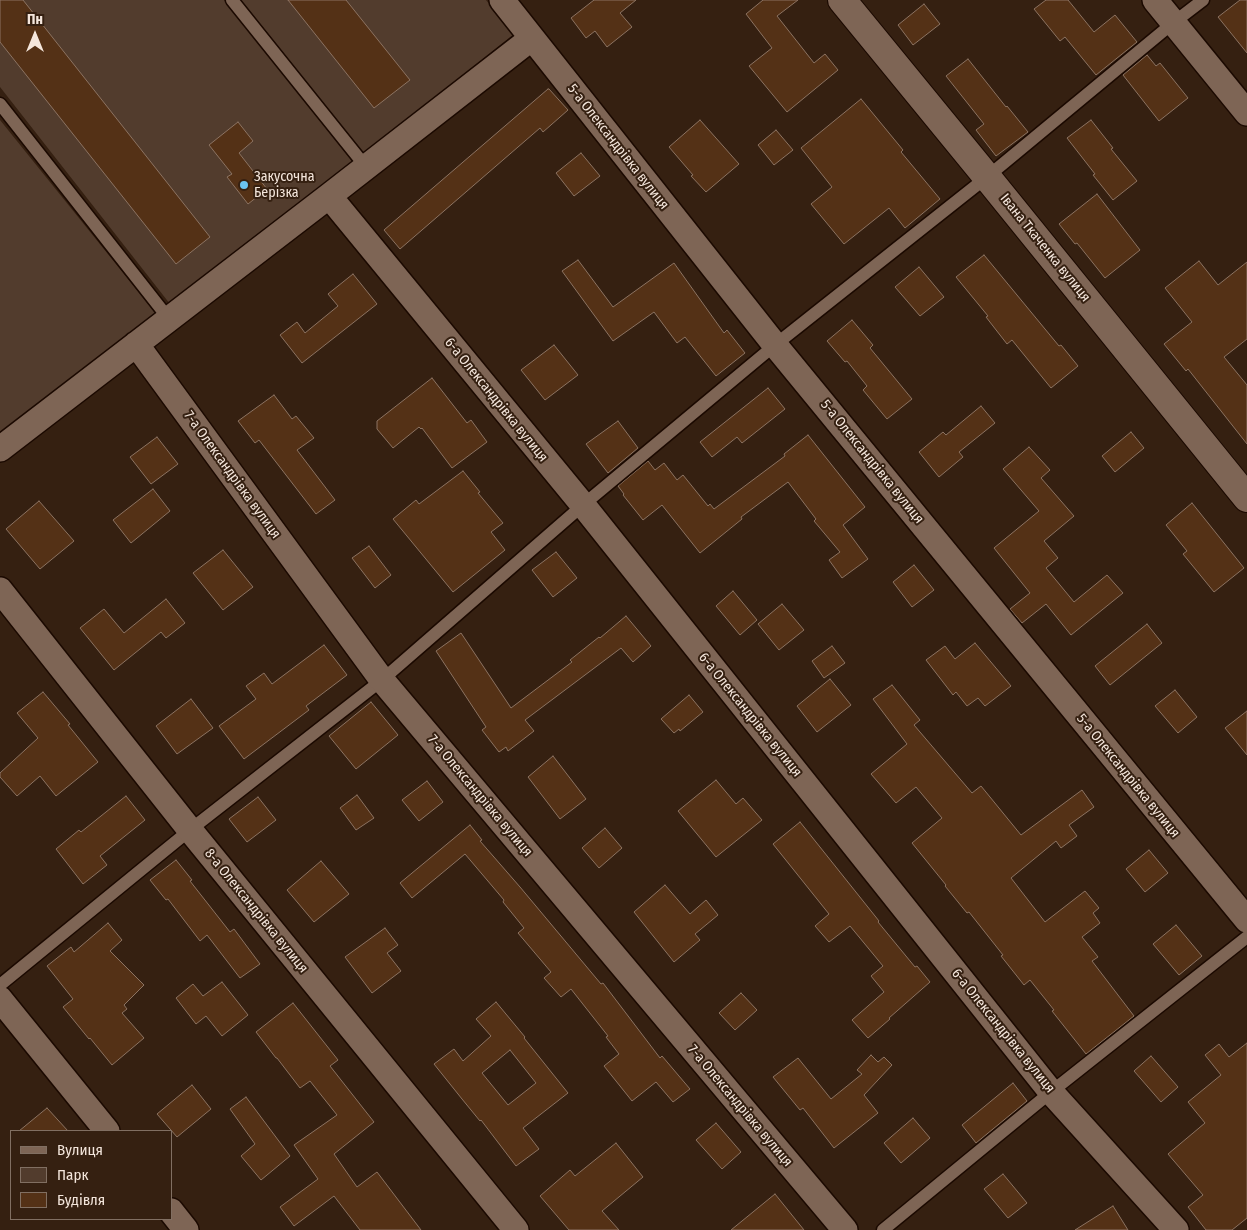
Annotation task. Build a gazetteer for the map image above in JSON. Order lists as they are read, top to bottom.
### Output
{
  "streets": {
    "main road": ["Івана Ткаченка вулиця"],
    "street": [
      "5-а Олександрівка вулиця",
      "6-а Олександрівка вулиця",
      "7-а Олександрівка вулиця",
      "8-а Олександрівка вулиця"
    ]
  },
  "places": ["Закусочна Берізка"],
  "legend": ["Вулиця", "Парк", "Будівля"],
  "north": "top"
}
